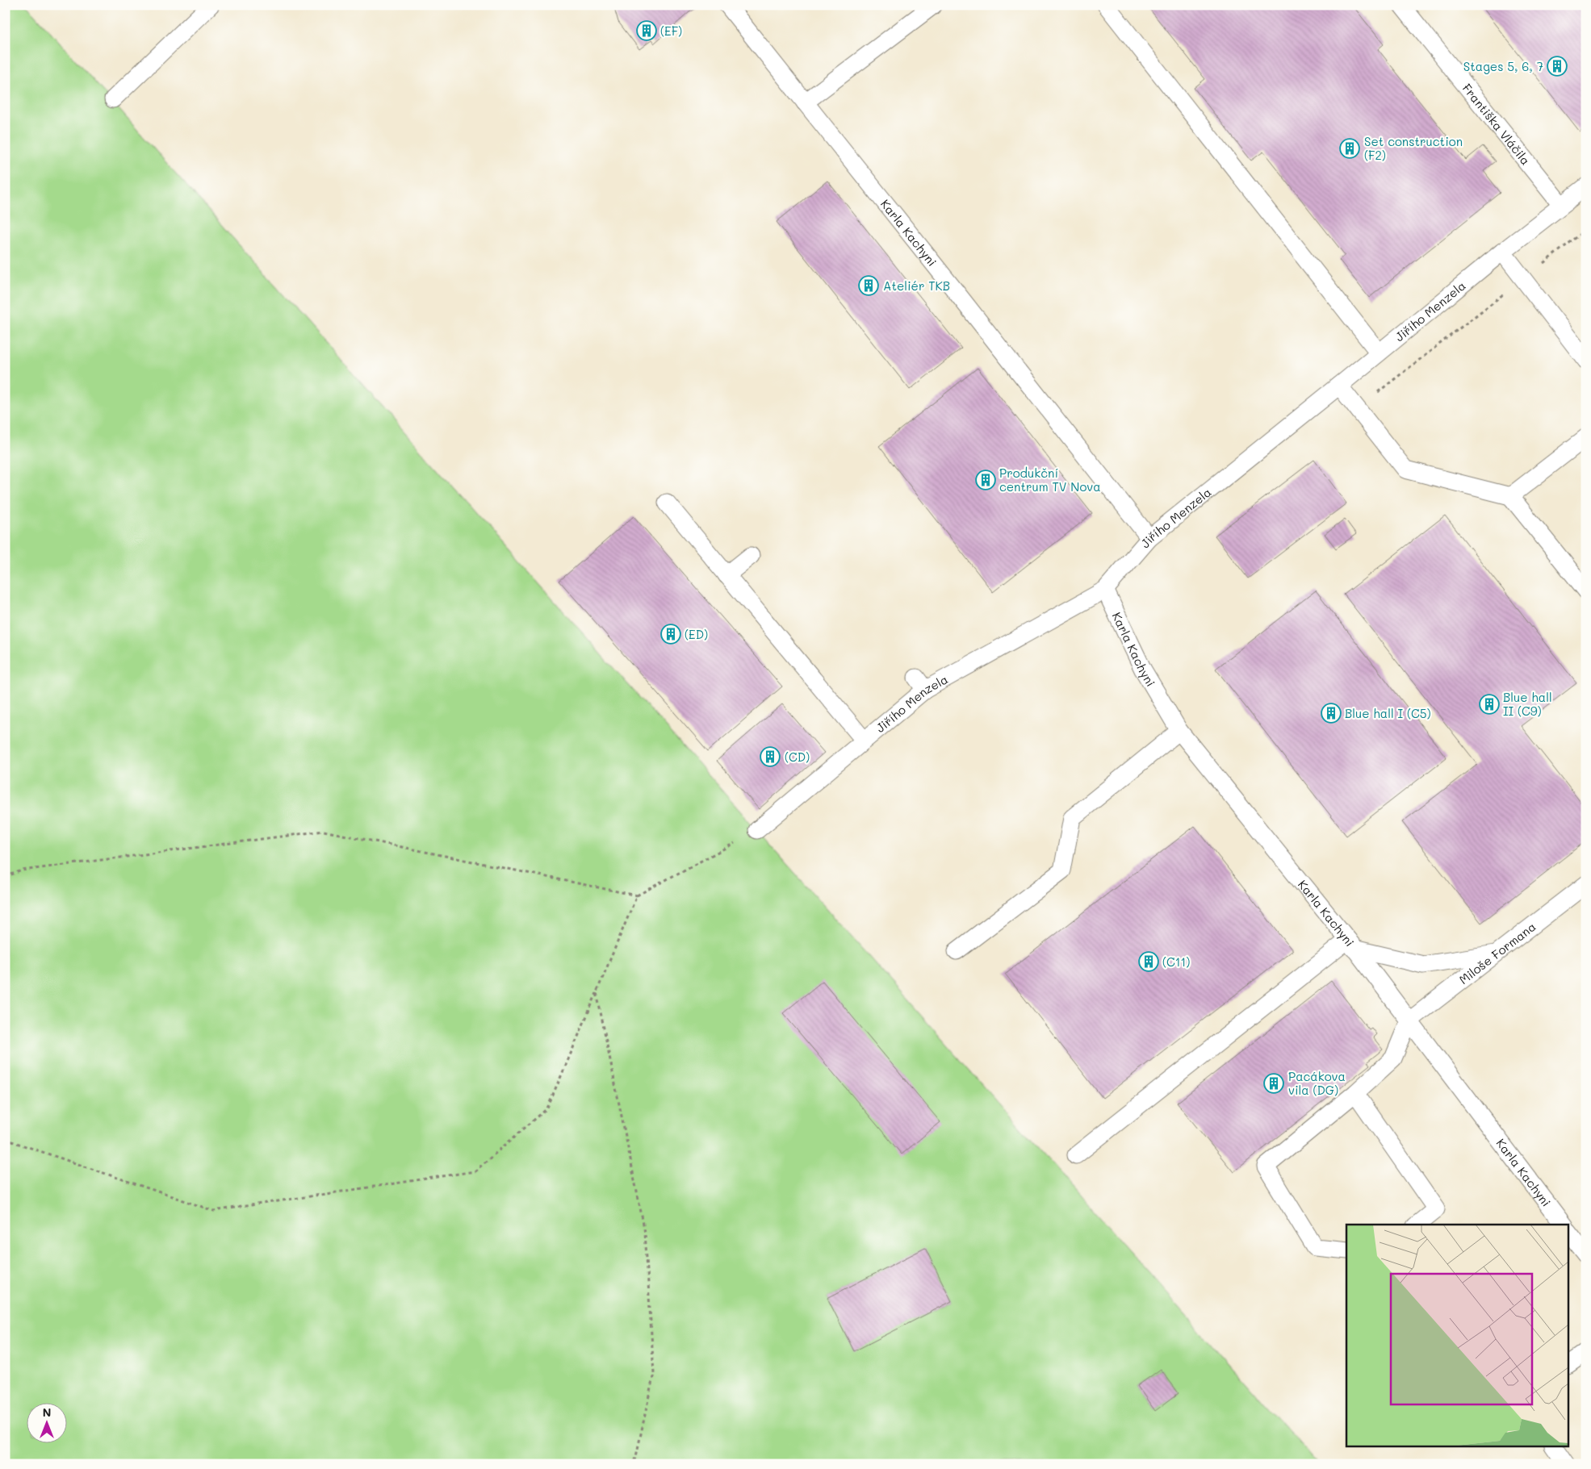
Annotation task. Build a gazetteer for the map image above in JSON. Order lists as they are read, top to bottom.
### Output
{
  "streets": {
    "lane": [
      "Františka Vláčila",
      "Karla Kachyni",
      "Jiřího Menzela",
      "Miloše Formana"
    ]
  },
  "crossings": [
    ["Františka Vláčila", "Jiřího Menzela"],
    ["Karla Kachyni", "Jiřího Menzela"],
    ["Karla Kachyni", "Miloše Formana"]
  ],
  "places": {
    "building": [
      "(EF)",
      "Stages 5, 6, 7",
      "Set construction (F2)",
      "Ateliér TKB",
      "Produkční centrum TV Nova",
      "(ED)",
      "Blue hall II (C9)",
      "Blue hall I (C5)",
      "(CD)",
      "(C11)",
      "Pacákova vila (DG)"
    ]
  },
  "north": "top"
}
